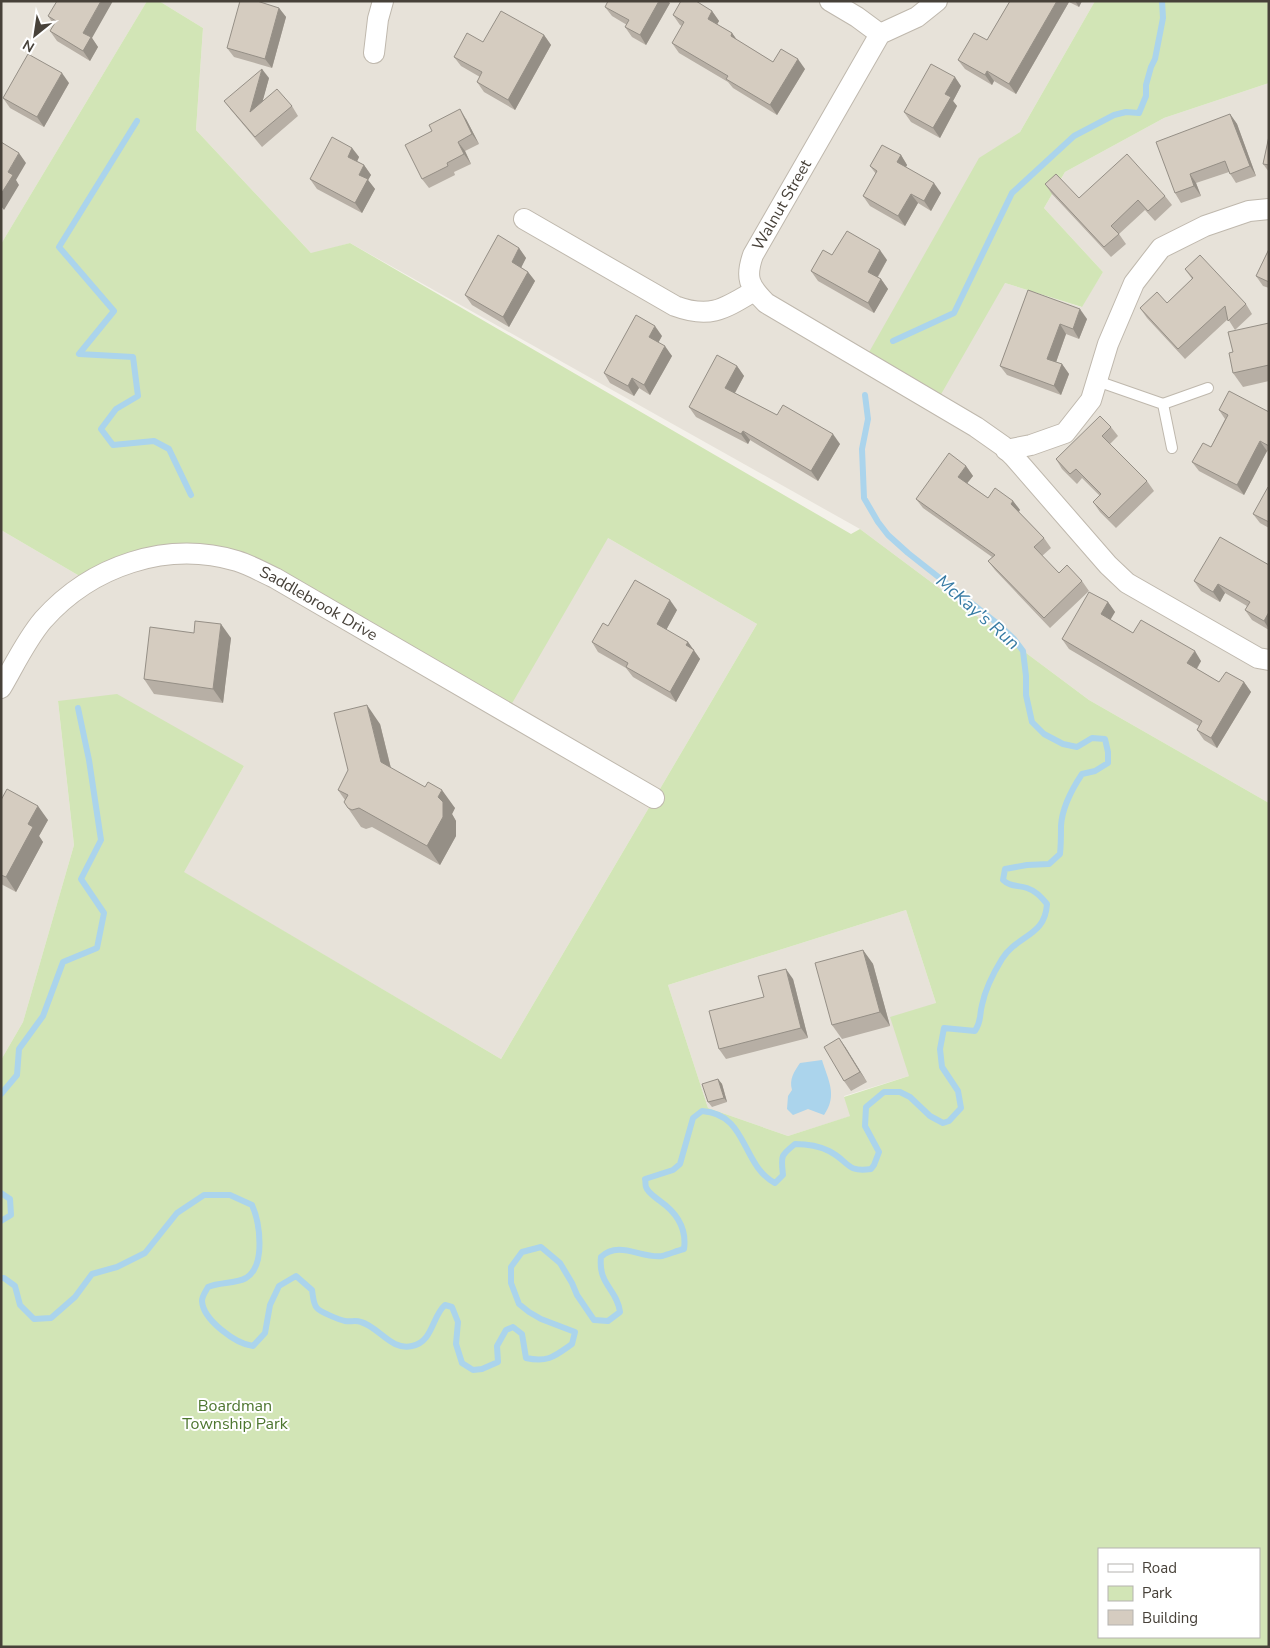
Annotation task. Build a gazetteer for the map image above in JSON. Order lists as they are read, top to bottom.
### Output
{
  "streets": {
    "street": ["Walnut Street", "Saddlebrook Drive"]
  },
  "water": ["McKay's Run"],
  "parks": ["Boardman Township Park"],
  "legend": ["Road", "Park", "Building"],
  "north": "bottom left"
}
